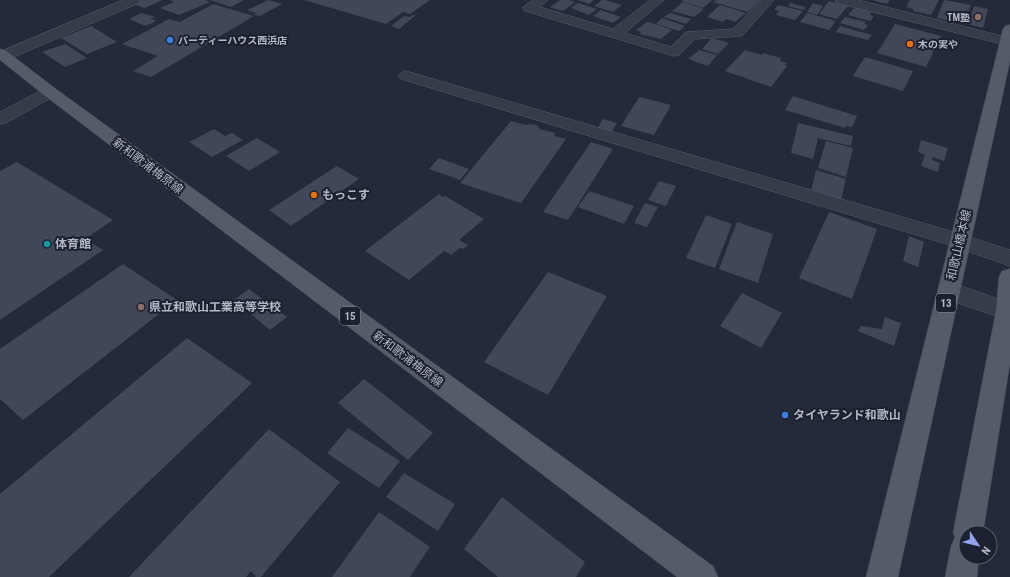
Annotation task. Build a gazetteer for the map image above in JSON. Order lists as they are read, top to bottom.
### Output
{
  "streets": {
    "main road": [
      "新和歌浦梅原線",
      "和歌山橋本線",
      "13",
      "15"
    ]
  },
  "places": [
    "TM塾",
    "パーティーハウス西浜店",
    "木の実や",
    "もっこす",
    "体育館",
    "県立和歌山工業高等学校",
    "タイヤランド和歌山"
  ],
  "north": "bottom right"
}
